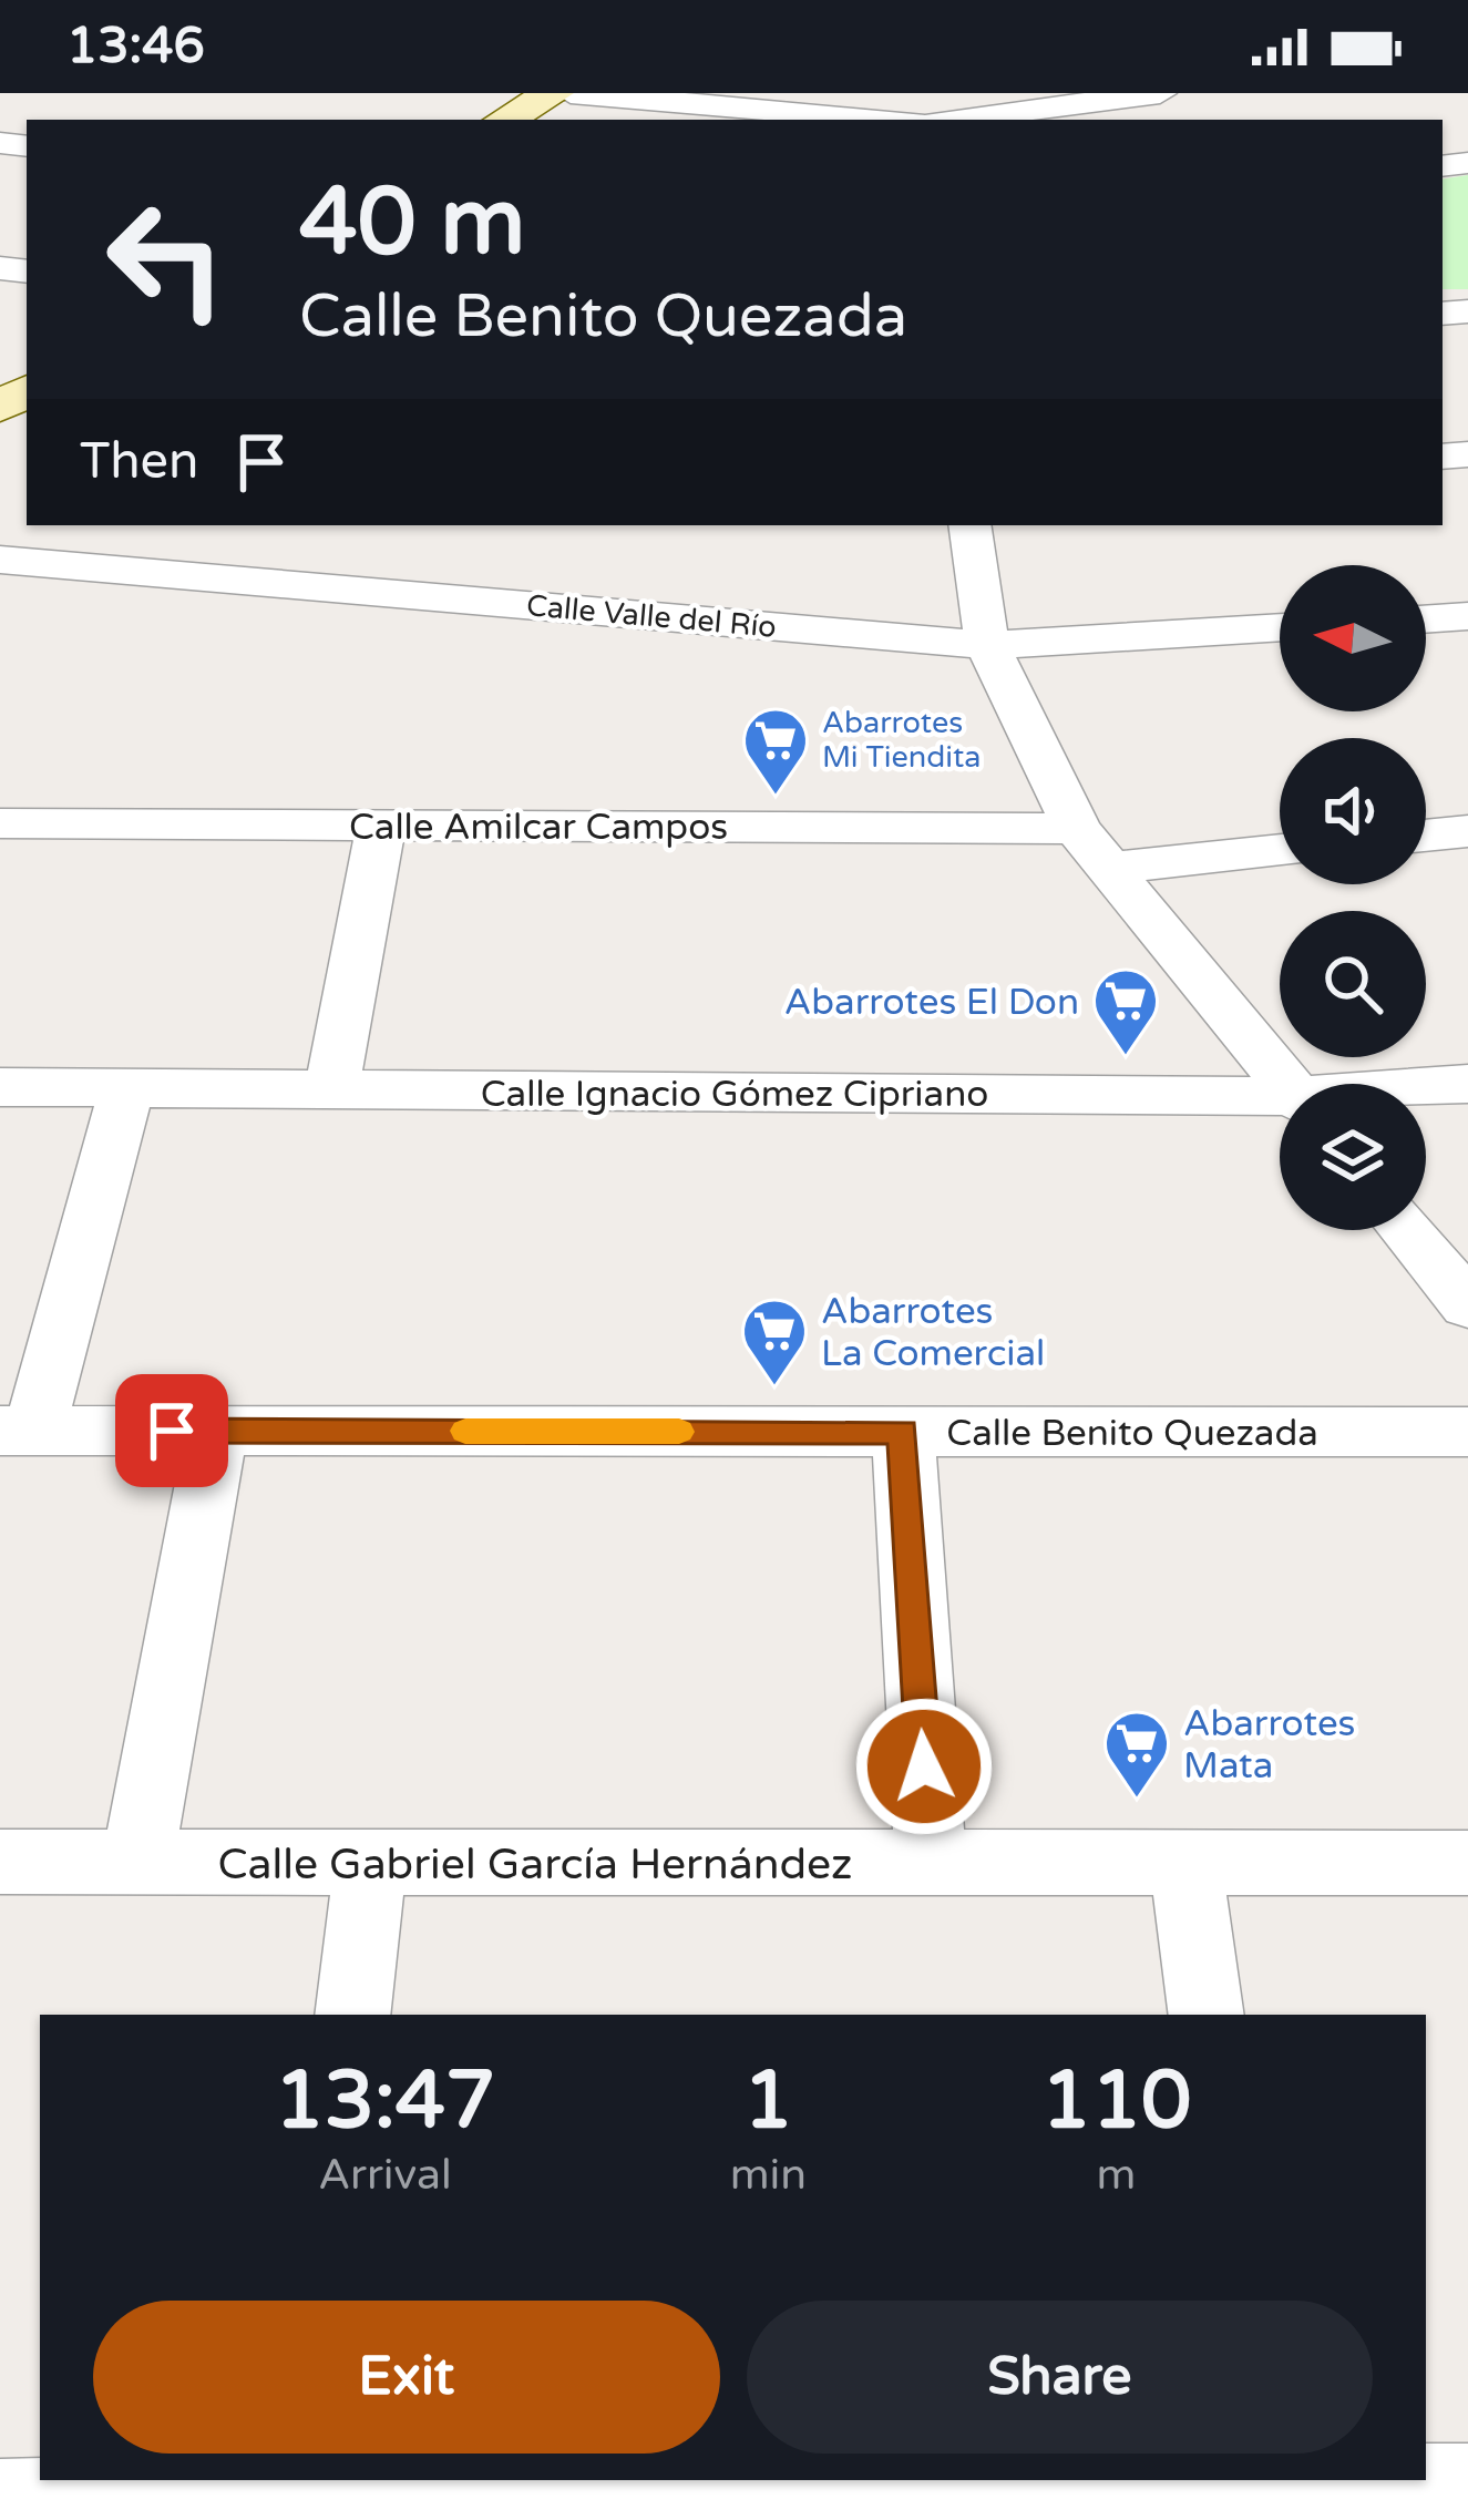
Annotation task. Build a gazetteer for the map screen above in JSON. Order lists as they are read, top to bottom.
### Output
{
  "streets": {
    "street": [
      "Calle Valle del Río",
      "Calle Amilcar Campos",
      "Calle Ignacio Gómez Cipriano",
      "Calle Benito Quezada",
      "Calle Gabriel García Hernández"
    ]
  },
  "places": {
    "supermarket": [
      "Abarrotes Mi Tiendita",
      "Abarrotes El Don",
      "Abarrotes La Comercial",
      "Abarrotes Mata"
    ]
  },
  "north": "left",
  "page": {
    "status": "13:46",
    "turn": ["40 m", "Calle Benito Quezada"],
    "then": "Then",
    "eta": [
      "13:47",
      "Arrival",
      "1",
      "min",
      "110",
      "m"
    ],
    "buttons": ["Exit", "Share"]
  }
}
